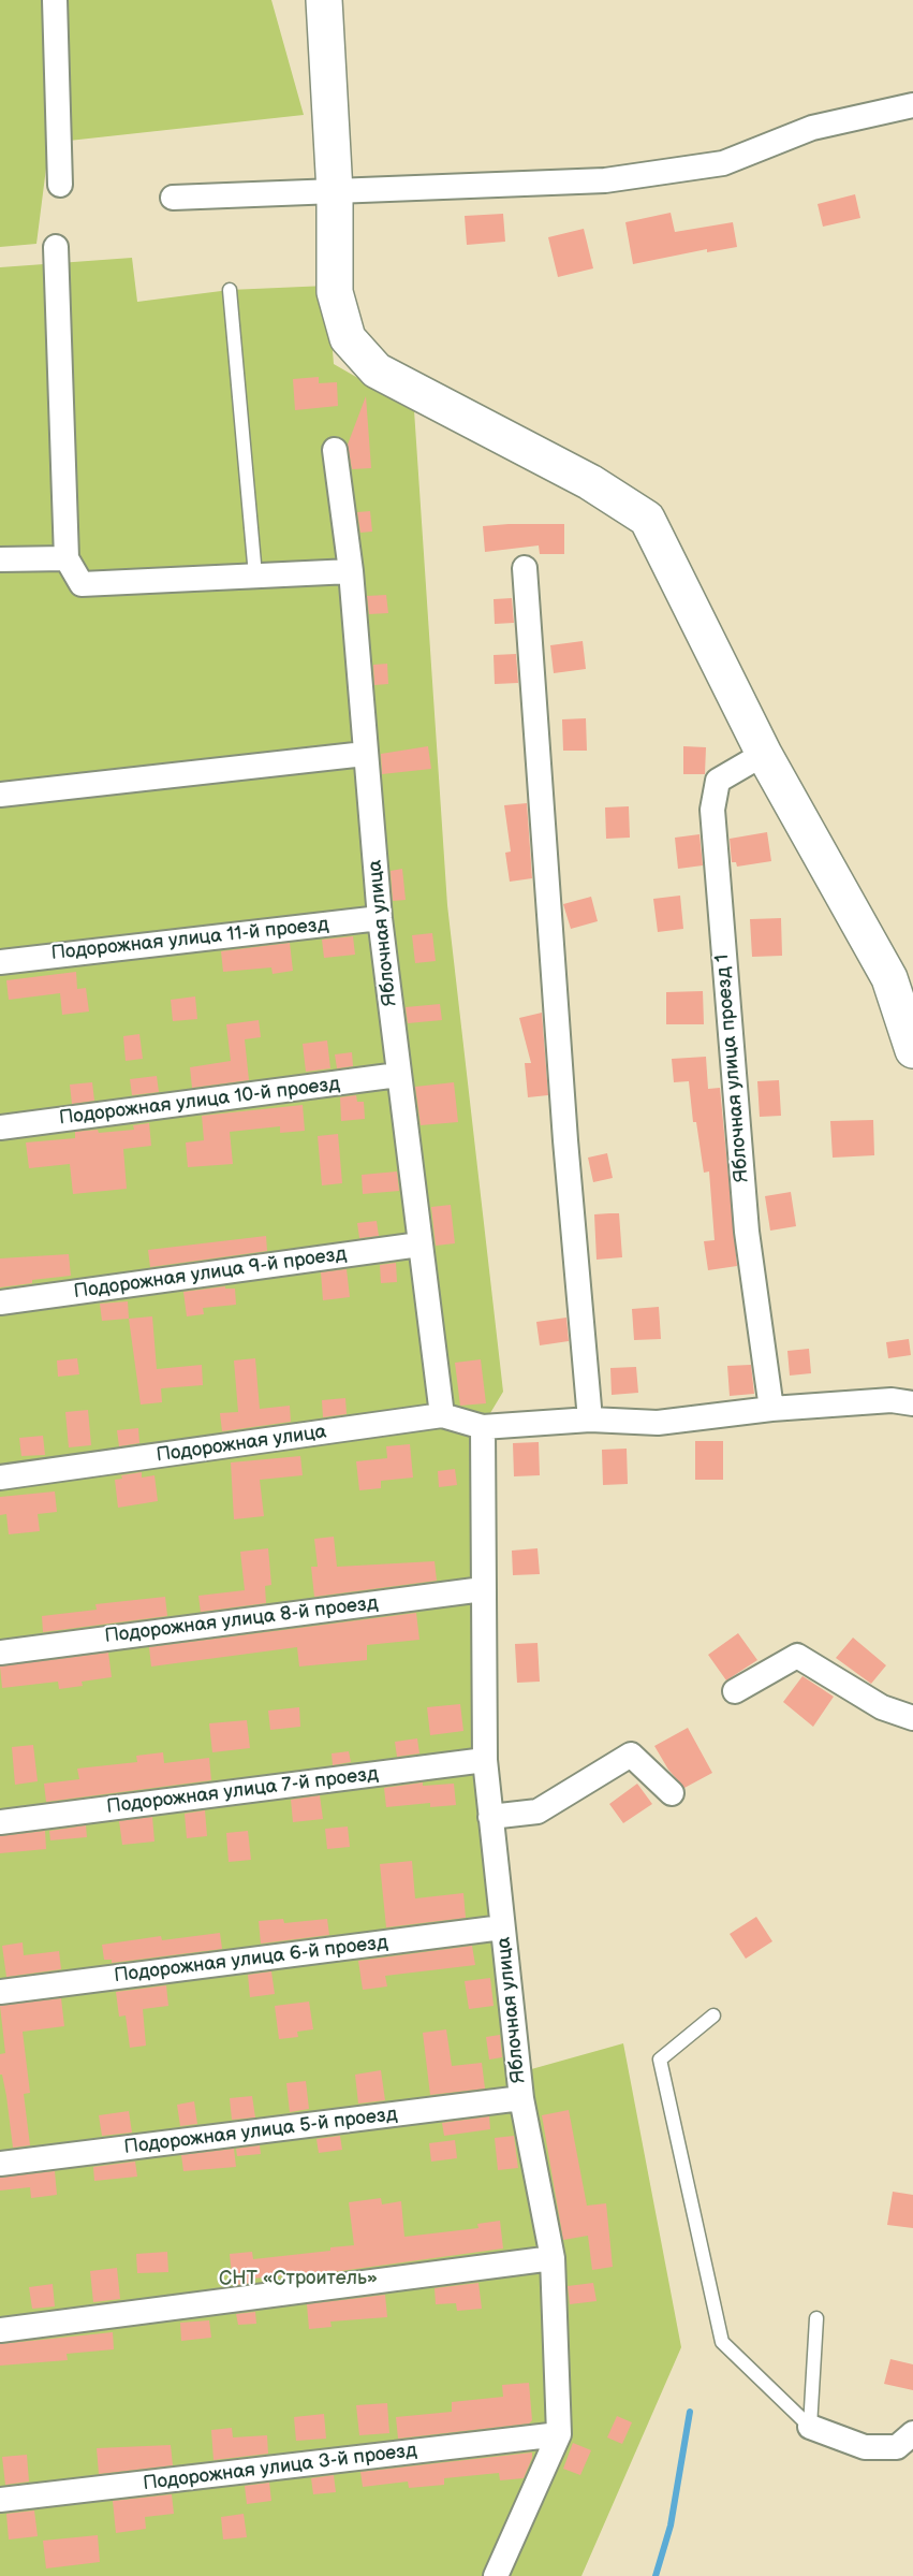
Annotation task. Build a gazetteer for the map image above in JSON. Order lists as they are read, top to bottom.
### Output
{
  "streets": {
    "street": [
      "Яблочная улица",
      "Подорожная улица 11-й проезд",
      "Яблочная улица проезд 1",
      "Подорожная улица 10-й проезд",
      "Подорожная улица 9-й проезд",
      "Подорожная улица",
      "Подорожная улица 8-й проезд",
      "Подорожная улица 7-й проезд",
      "Подорожная улица 6-й проезд",
      "Подорожная улица 5-й проезд",
      "Подорожная улица 3-й проезд"
    ]
  },
  "crossings": [
    ["Яблочная улица", "Подорожная улица 11-й проезд"],
    ["Яблочная улица", "Подорожная улица 10-й проезд"],
    ["Яблочная улица", "Подорожная улица 9-й проезд"],
    ["Яблочная улица", "Подорожная улица"],
    ["Яблочная улица", "Подорожная улица 8-й проезд"],
    ["Яблочная улица", "Подорожная улица 7-й проезд"],
    ["Яблочная улица", "Подорожная улица 6-й проезд"],
    ["Яблочная улица", "Подорожная улица 5-й проезд"],
    ["Яблочная улица", "Подорожная улица 3-й проезд"]
  ],
  "parks": ["СНТ «Строитель»"]
}
